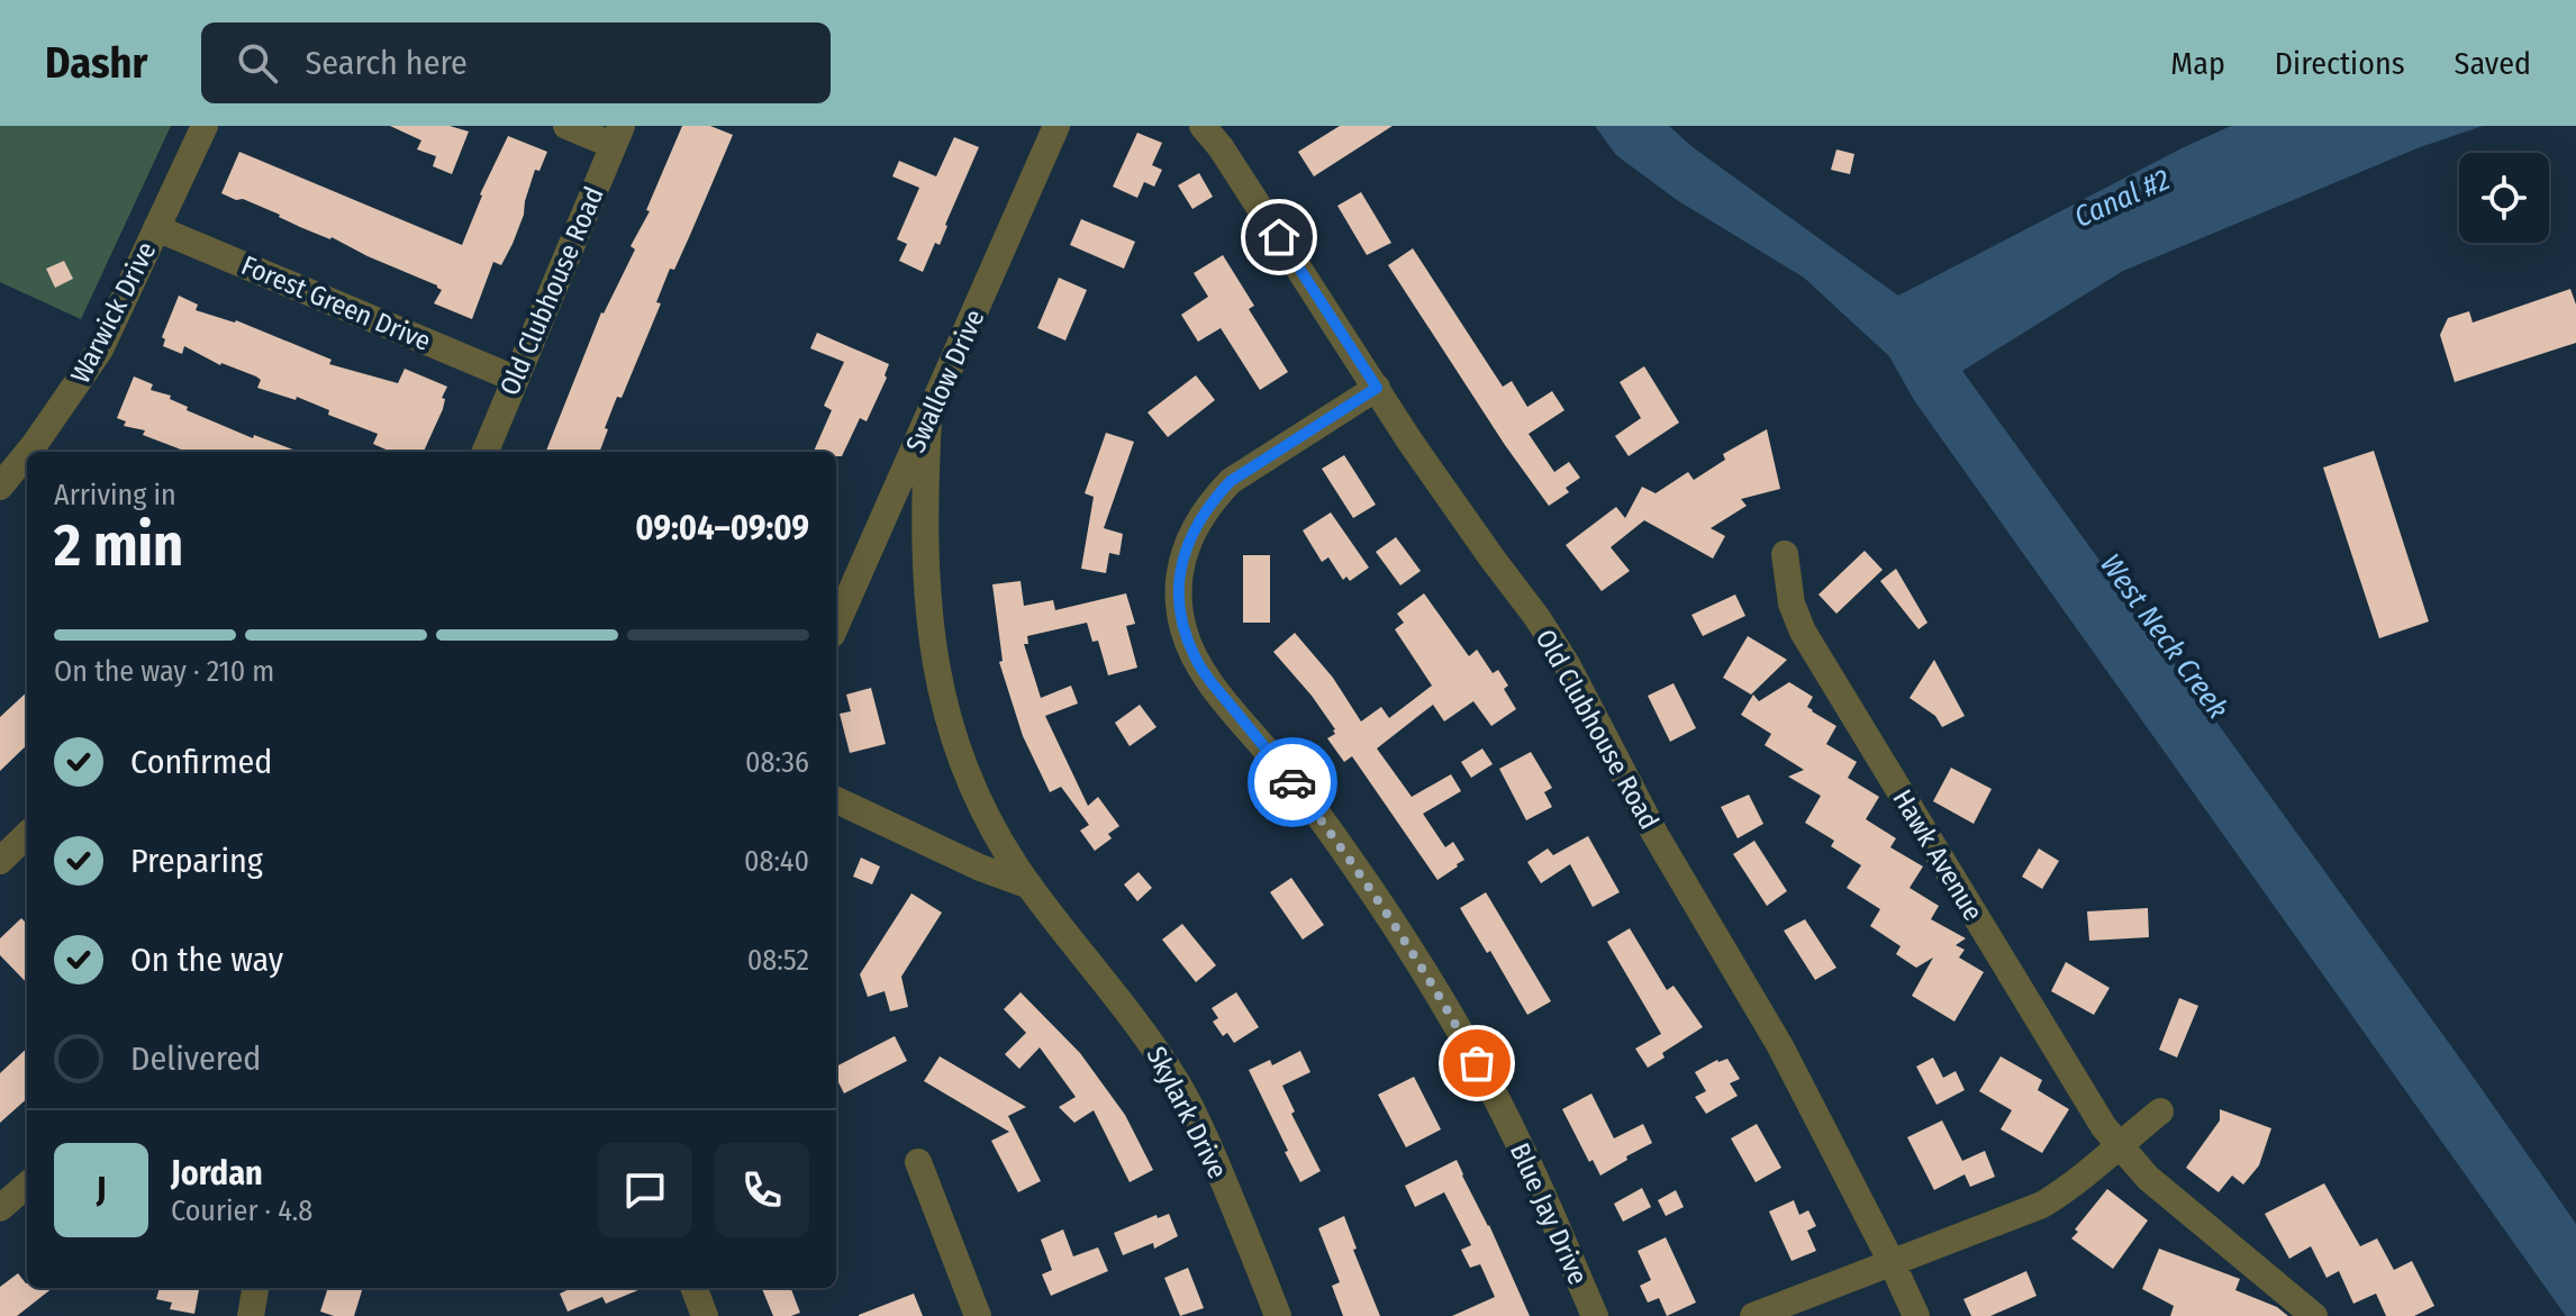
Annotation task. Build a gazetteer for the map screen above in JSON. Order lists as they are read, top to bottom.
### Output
{
  "streets": {
    "street": [
      "Old Clubhouse Road",
      "Forest Green Drive",
      "Warwick Drive",
      "Swallow Drive",
      "Hawk Avenue",
      "Skylark Drive",
      "Blue Jay Drive"
    ]
  },
  "crossings": [
    ["Old Clubhouse Road", "Forest Green Drive"],
    ["Old Clubhouse Road", "Blue Jay Drive"],
    ["Forest Green Drive", "Warwick Drive"],
    ["Swallow Drive", "Skylark Drive"]
  ],
  "water": ["Canal #2", "West Neck Creek"],
  "page": {
    "header": "Dashr",
    "search": "Search here",
    "nav": ["Map", "Directions", "Saved"],
    "heading": ["2 min", "Arriving in", "09:04–09:09"],
    "panel": ["Jordan", "Courier · 4.8"],
    "bar": "On the way · 210 m",
    "list": [
      ["Confirmed", "08:36"],
      ["Preparing", "08:40"],
      ["On the way", "08:52"],
      "Delivered"
    ],
    "round": "J"
  }
}
